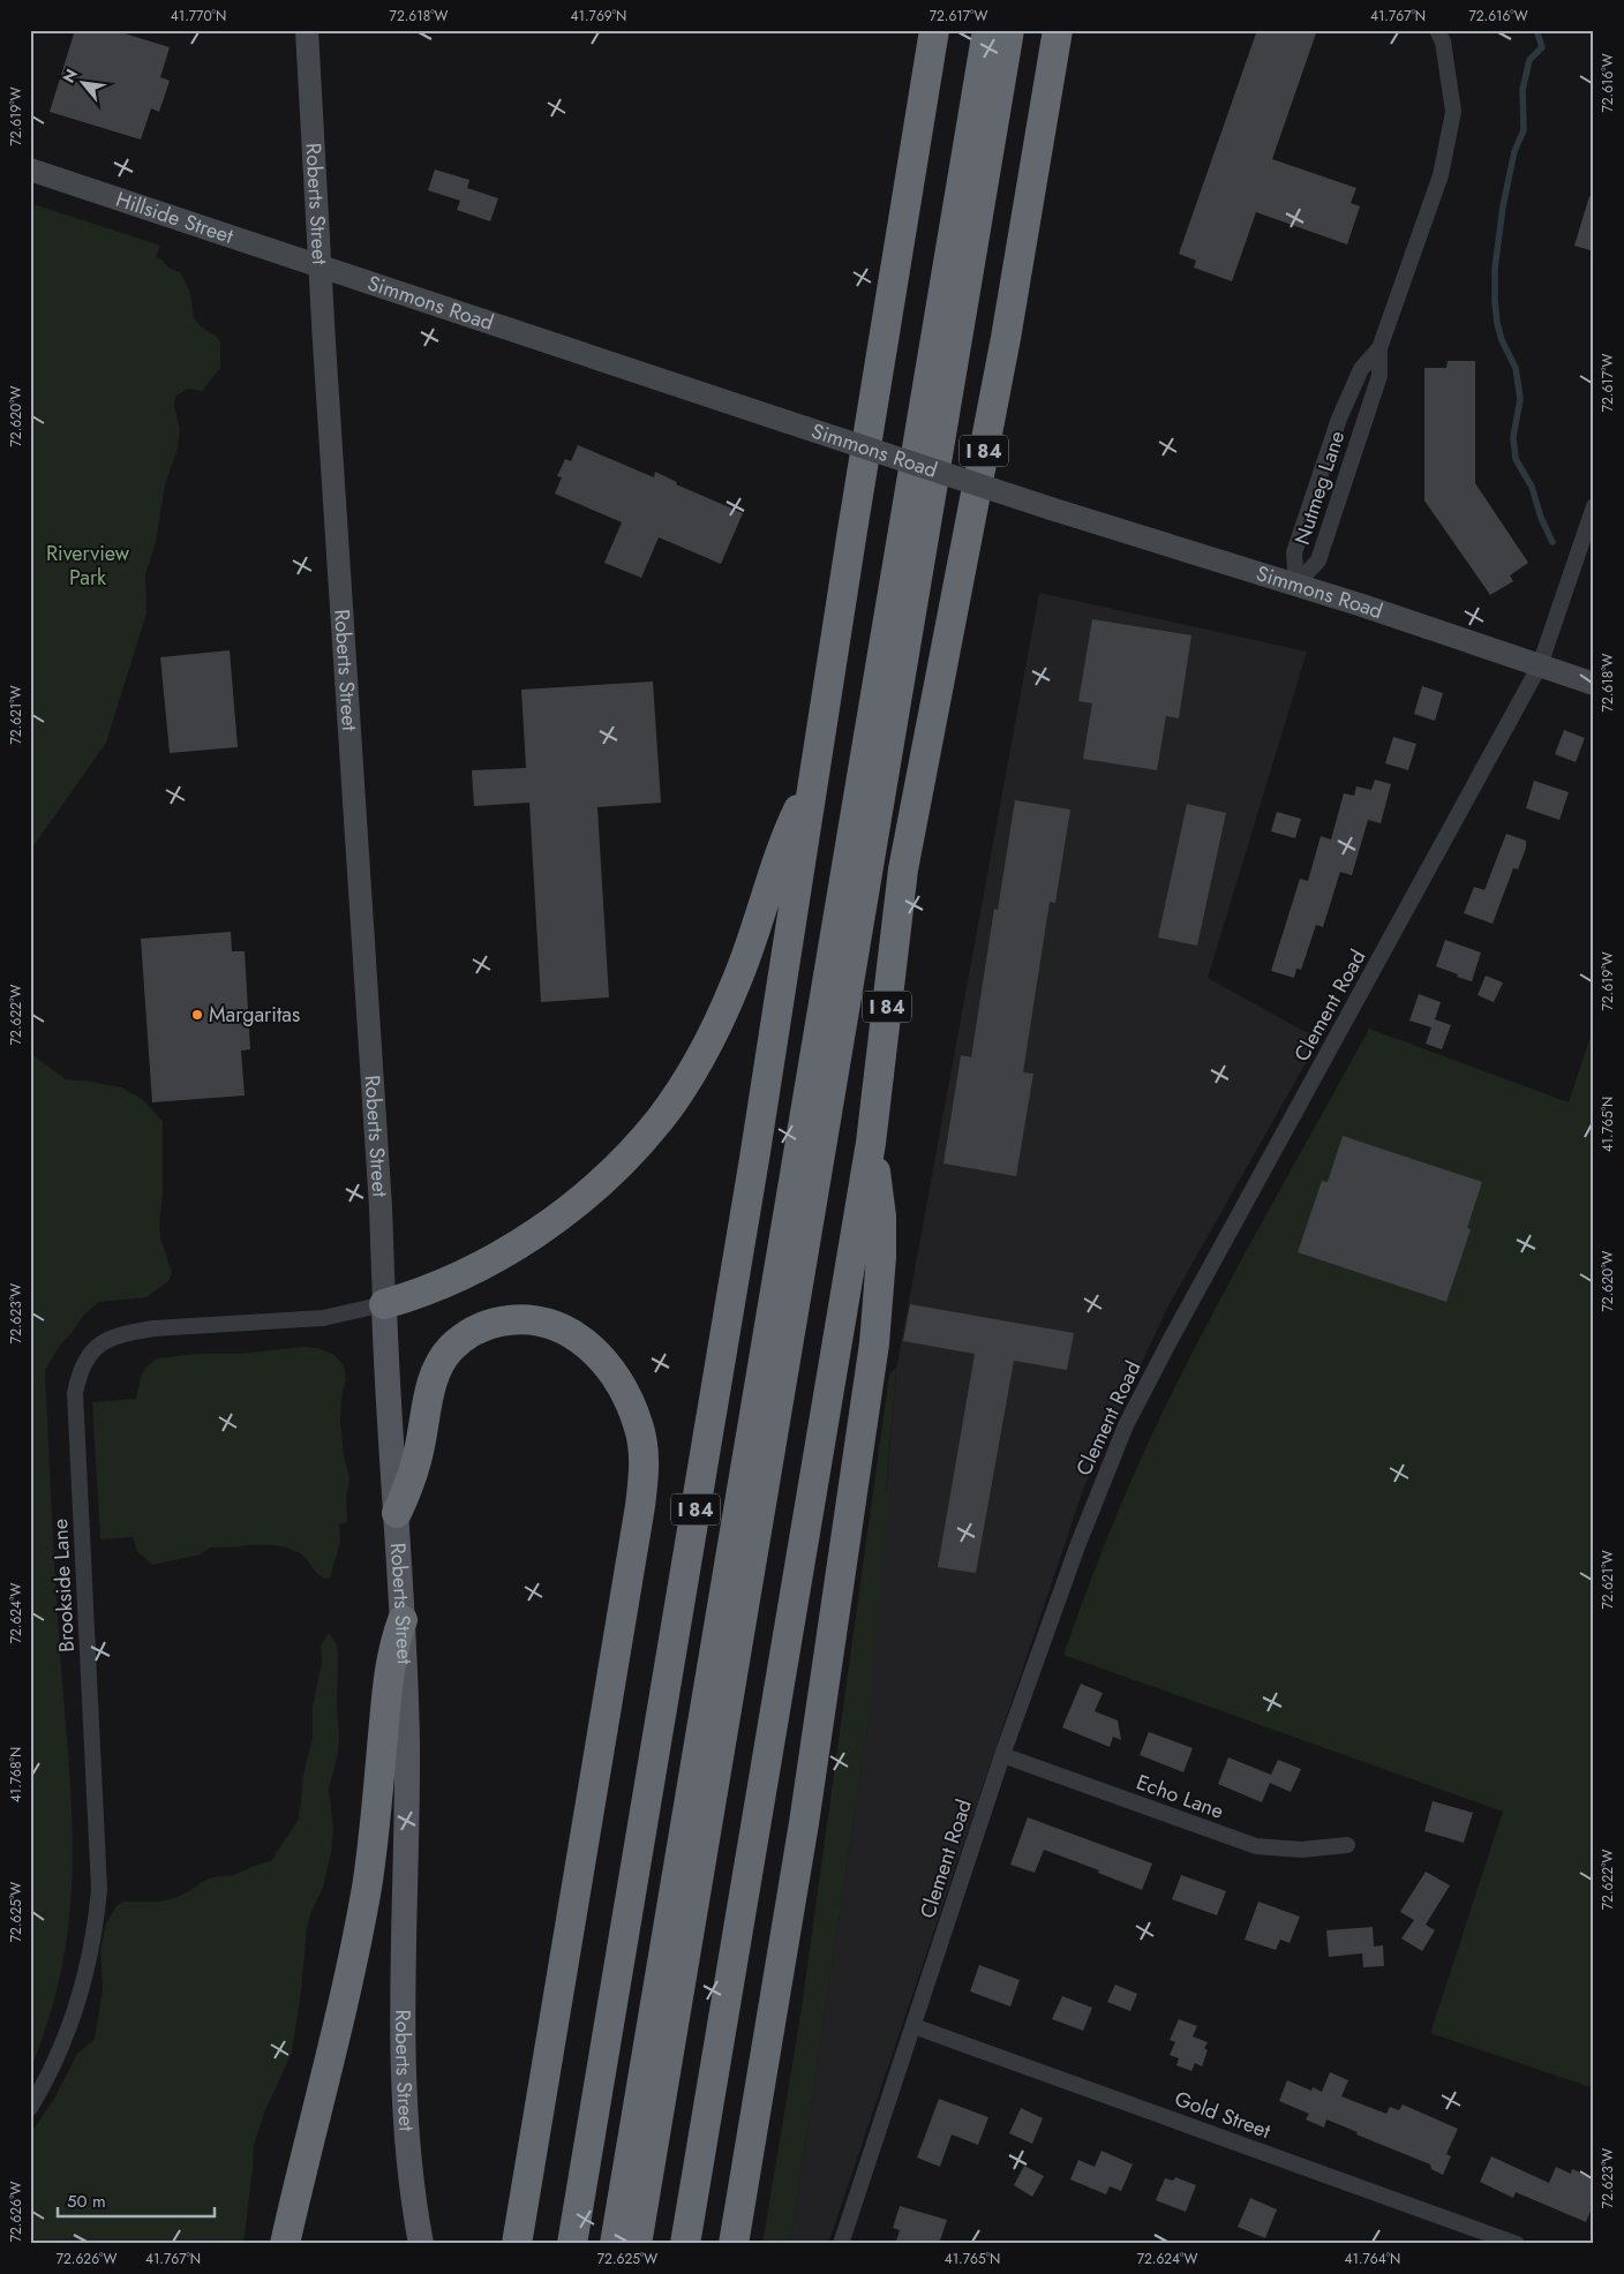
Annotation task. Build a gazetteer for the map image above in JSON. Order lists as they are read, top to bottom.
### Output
{
  "streets": {
    "highway": ["I 84"],
    "main road": ["Roberts Street", "Hillside Street", "Simmons Road"],
    "street": [
      "Nutmeg Lane",
      "Clement Road",
      "Brookside Lane",
      "Echo Lane",
      "Gold Street"
    ]
  },
  "crossings": [
    ["Roberts Street", "Hillside Street"],
    ["Roberts Street", "Simmons Road"],
    ["Roberts Street", "Brookside Lane"],
    ["Hillside Street", "Simmons Road"],
    ["Simmons Road", "Nutmeg Lane"],
    ["Simmons Road", "Clement Road"],
    ["Clement Road", "Echo Lane"],
    ["Clement Road", "Gold Street"]
  ],
  "parks": ["Riverview Park"],
  "places": ["Margaritas"],
  "scale_bar": "50 m",
  "north": "top left",
  "coordinates": [
    "41.770°N",
    "72.618°W",
    "41.769°N",
    "72.617°W",
    "41.767°N",
    "72.616°W",
    "72.619°W",
    "72.620°W",
    "72.621°W",
    "72.622°W",
    "41.765°N",
    "72.623°W",
    "72.624°W",
    "41.768°N",
    "72.625°W",
    "72.626°W",
    "41.764°N"
  ]
}
